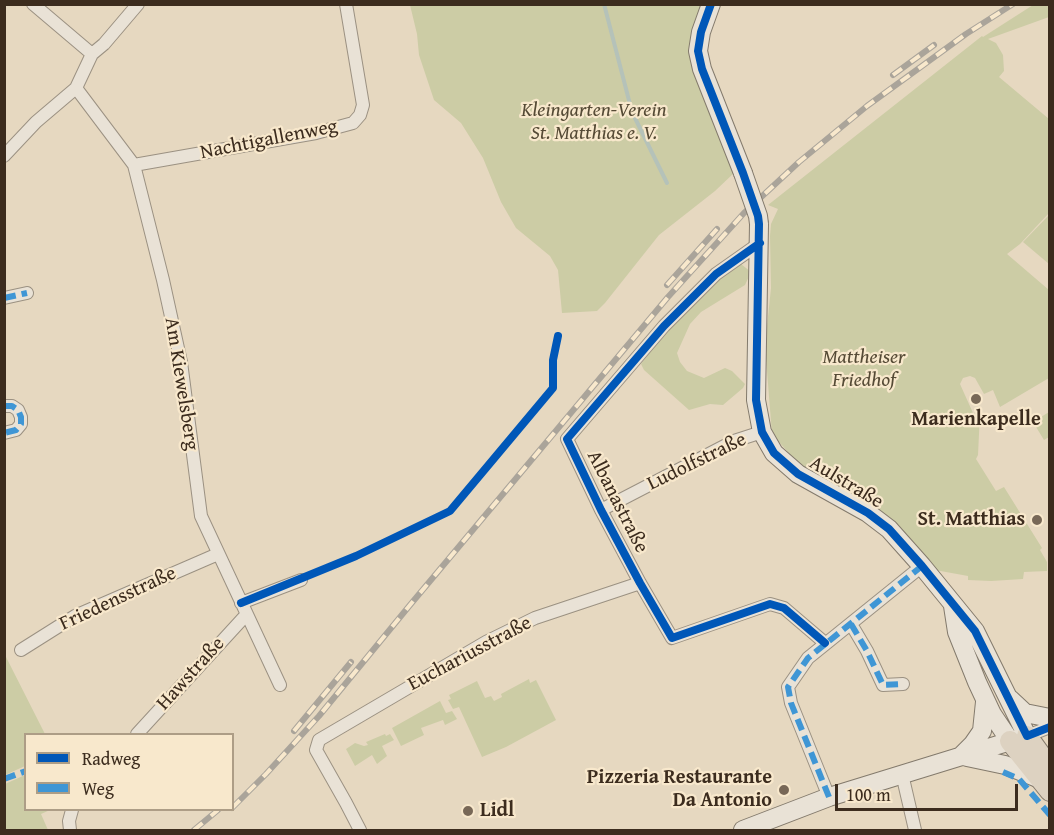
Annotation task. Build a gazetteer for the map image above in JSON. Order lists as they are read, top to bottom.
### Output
{
  "streets": {
    "street": [
      "Nachtigallenweg",
      "Am Kiewelsberg",
      "Ludolfstraße",
      "Aulstraße",
      "Albanastraße",
      "Friedensstraße",
      "Euchariusstraße",
      "Hawstraße"
    ]
  },
  "crossings": [
    ["Nachtigallenweg", "Am Kiewelsberg"],
    ["Am Kiewelsberg", "Friedensstraße"],
    ["Am Kiewelsberg", "Hawstraße"],
    ["Ludolfstraße", "Aulstraße"],
    ["Ludolfstraße", "Albanastraße"],
    ["Aulstraße", "Albanastraße"],
    ["Albanastraße", "Euchariusstraße"]
  ],
  "parks": ["Kleingarten-Verein St. Matthias e. V.", "Mattheiser Friedhof"],
  "places": [
    "Marienkapelle",
    "St. Matthias",
    "Pizzeria Restaurante Da Antonio",
    "Lidl"
  ],
  "legend": ["Radweg", "Weg"],
  "scale_bar": "100 m"
}
